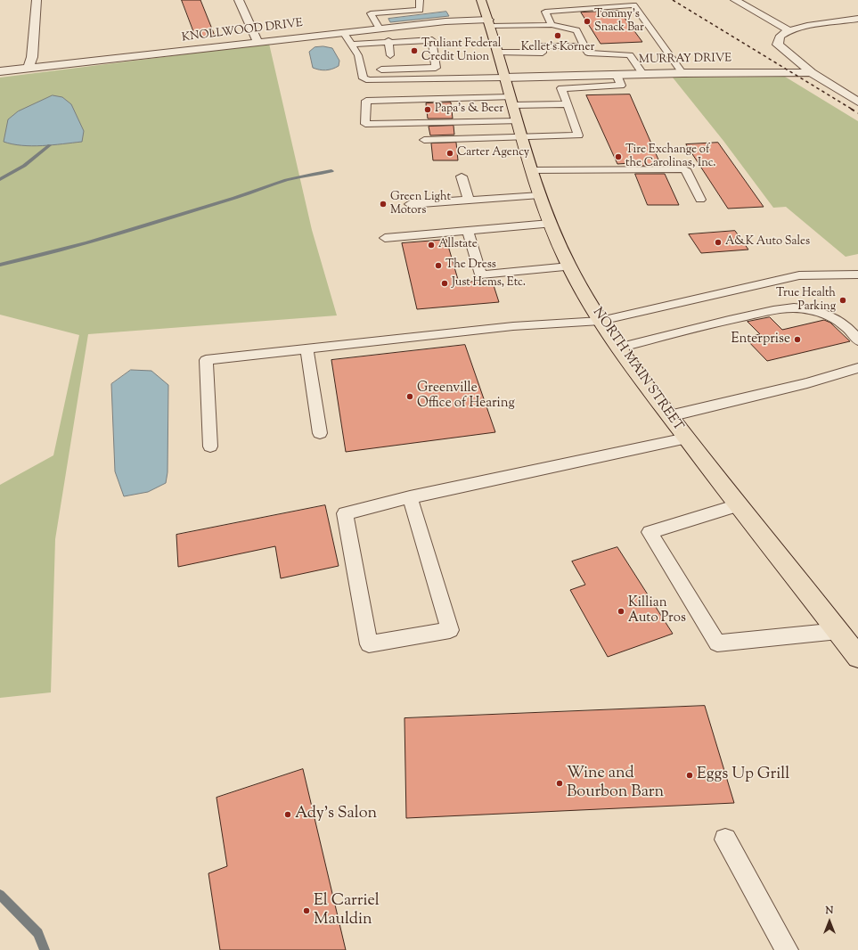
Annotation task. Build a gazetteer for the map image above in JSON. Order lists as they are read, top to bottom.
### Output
{
  "streets": {
    "main road": ["NORTH MAIN STREET"],
    "street": ["KNOLLWOOD DRIVE", "MURRAY DRIVE"]
  },
  "crossings": [
    ["KNOLLWOOD DRIVE", "NORTH MAIN STREET"],
    ["MURRAY DRIVE", "NORTH MAIN STREET"]
  ],
  "places": [
    "Tommy's Snack Bar",
    "Kellet's Korner",
    "Truliant Federal Credit Union",
    "Papa's & Beer",
    "Carter Agency",
    "Tire Exchange of the Carolinas, Inc.",
    "Green Light Motors",
    "A&K Auto Sales",
    "Allstate",
    "The Dress",
    "Just Hems, Etc.",
    "True Health Parking",
    "Enterprise",
    "Greenville Office of Hearing",
    "Killian Auto Pros",
    "Eggs Up Grill",
    "Wine and Bourbon Barn",
    "Ady's Salon",
    "El Carriel Mauldin"
  ],
  "north": "top"
}
